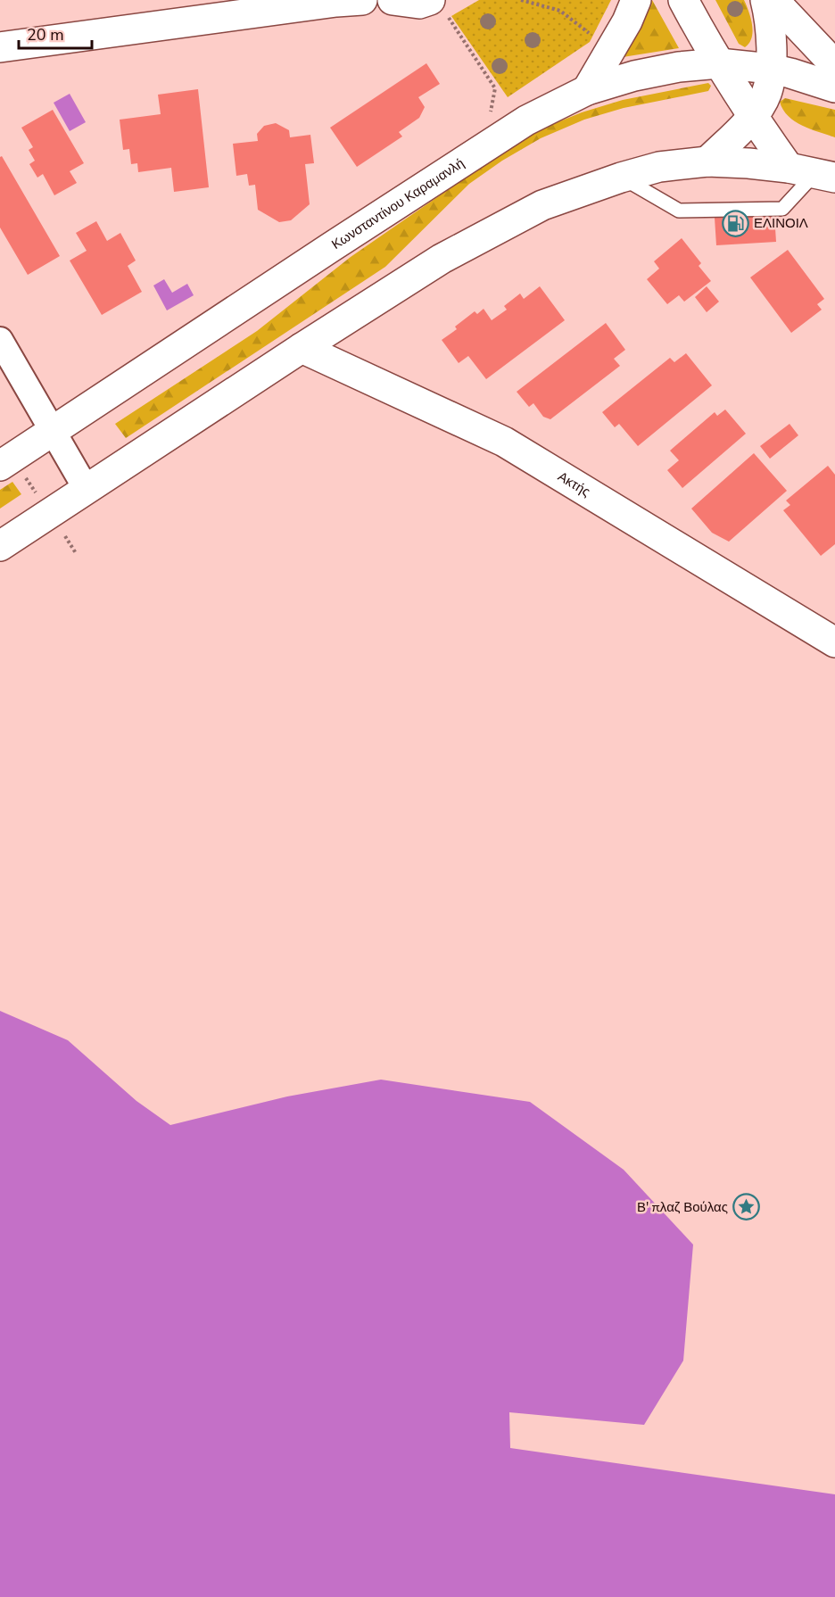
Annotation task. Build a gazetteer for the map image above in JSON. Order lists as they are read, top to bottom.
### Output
{
  "streets": {
    "main road": ["Κωνσταντίνου Καραμανλή", "Ακτής"]
  },
  "places": {
    "fuel station": ["ΕΛΙΝΟΙΛ"],
    "place": ["Β' πλαζ Βούλας"]
  },
  "scale_bar": "20 m"
}
